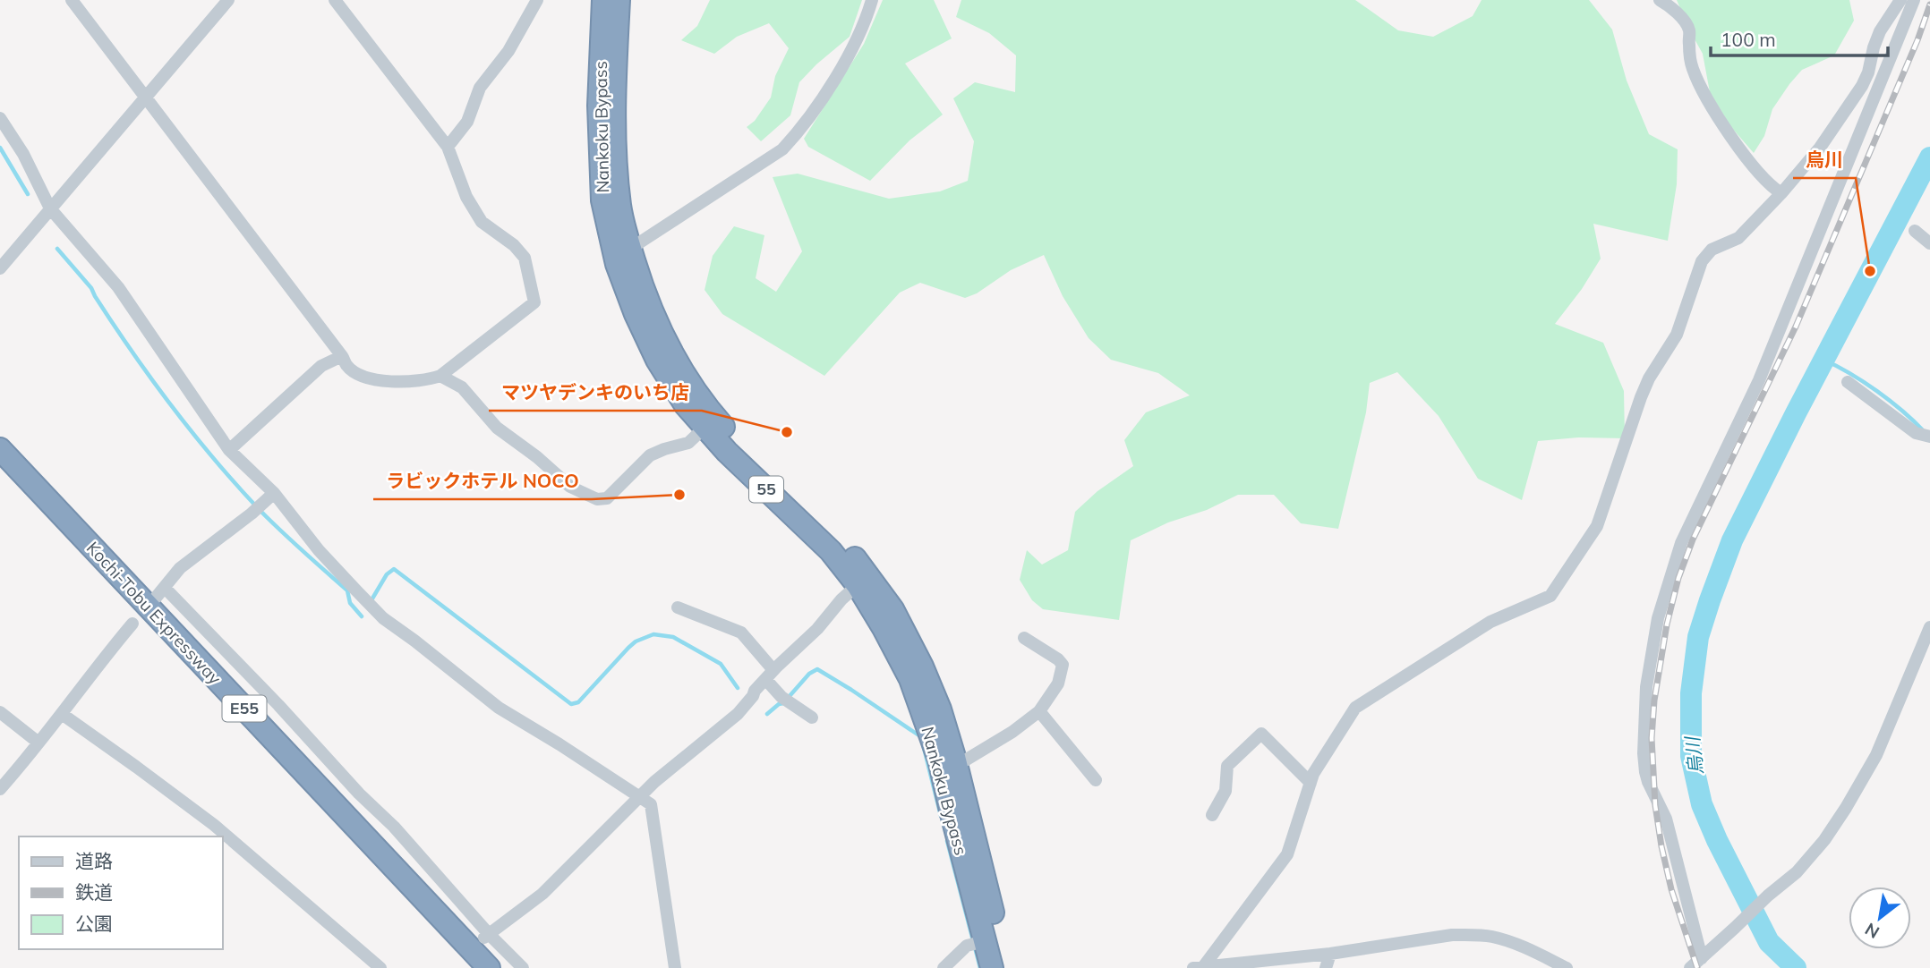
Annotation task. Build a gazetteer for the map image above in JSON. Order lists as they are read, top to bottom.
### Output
{
  "streets": {
    "highway": [
      "Nankoku Bypass",
      "55",
      "Kochi-Tobu Expressway",
      "E55"
    ]
  },
  "water": ["烏川"],
  "places": ["烏川", "マツヤデンキのいち店", "ラビックホテル NOCO"],
  "legend": ["道路", "鉄道", "公園"],
  "scale_bar": "100 m",
  "north": "bottom left"
}
